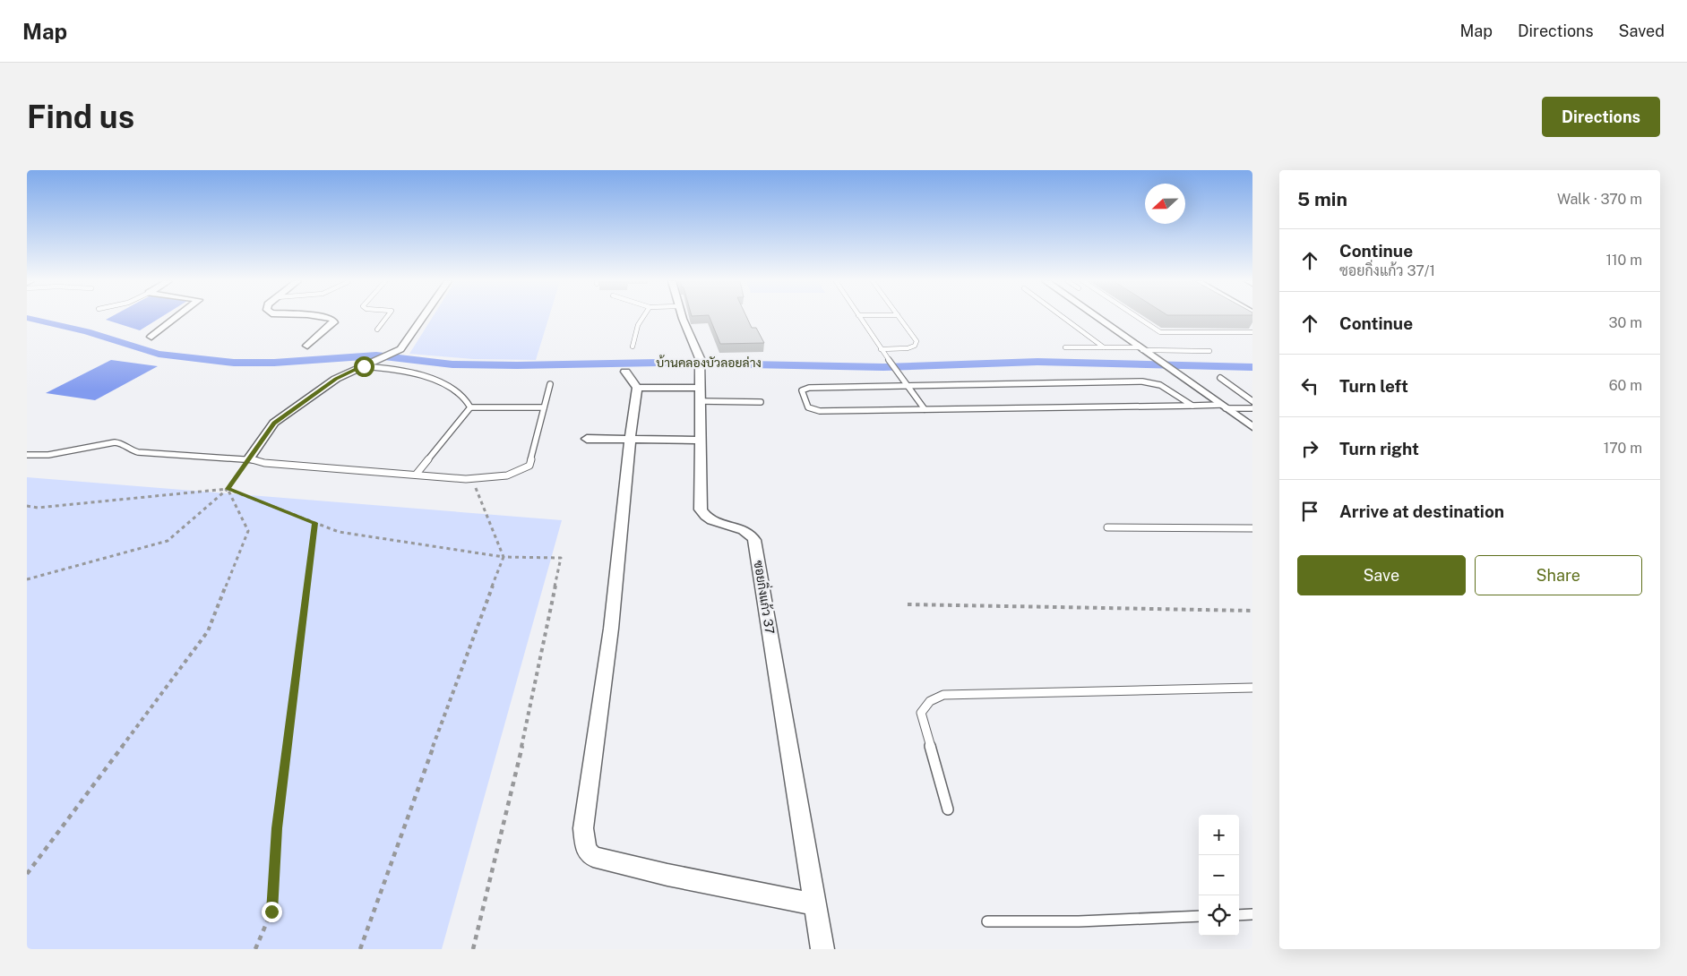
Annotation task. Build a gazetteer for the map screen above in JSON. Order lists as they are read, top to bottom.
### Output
{
  "streets": {
    "street": ["ซอยกิ่งแก้ว 37"]
  },
  "districts": ["บ้านคลองบัวลอยล่าง"],
  "north": "left",
  "page": {
    "header": "Map",
    "nav": ["Map", "Directions", "Saved"],
    "buttons": [
      "Directions",
      ["Save", "Share"]
    ],
    "title": "Find us",
    "heading": ["5 min", "Walk · 370 m"],
    "list": [
      ["Continue", "ซอยกิ่งแก้ว 37/1", "110 m"],
      ["Continue", "30 m"],
      ["Turn left", "60 m"],
      ["Turn right", "170 m"],
      "Arrive at destination"
    ],
    "map_buttons": ["+", "−"]
  }
}
